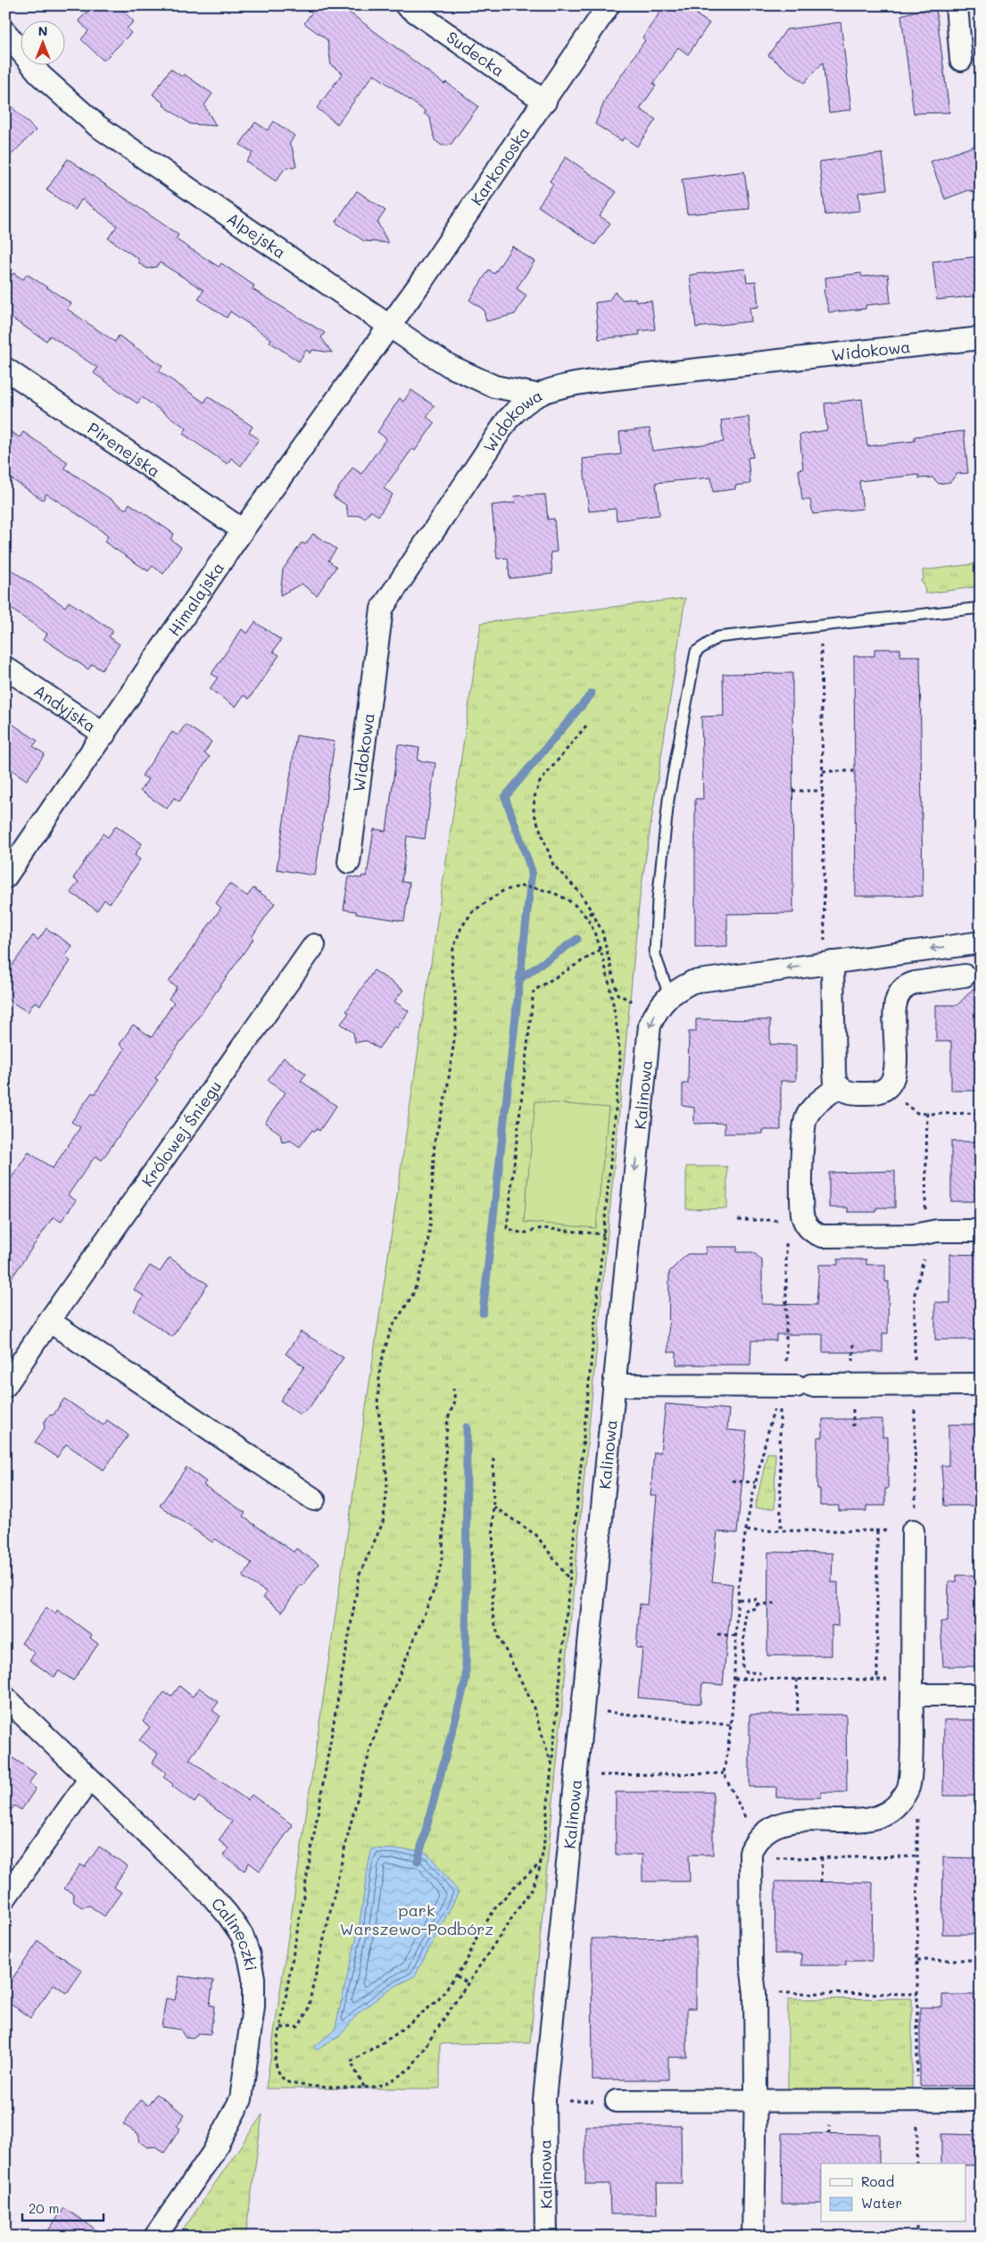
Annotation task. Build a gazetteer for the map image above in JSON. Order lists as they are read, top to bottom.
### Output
{
  "streets": {
    "street": [
      "Sudecka",
      "Karkonoska",
      "Alpejska",
      "Widokowa",
      "Pirenejska",
      "Himalajska",
      "Andyjska",
      "Kalinowa",
      "Królowej Śniegu",
      "Calineczki"
    ]
  },
  "crossings": [
    ["Sudecka", "Karkonoska"],
    ["Karkonoska", "Alpejska"],
    ["Karkonoska", "Himalajska"],
    ["Alpejska", "Widokowa"],
    ["Alpejska", "Himalajska"],
    ["Pirenejska", "Himalajska"],
    ["Himalajska", "Andyjska"]
  ],
  "one_way": ["Kalinowa"],
  "parks": ["park Warszewo-Podbórz"],
  "legend": ["Road", "Water"],
  "scale_bar": "20 m",
  "north": "top"
}
